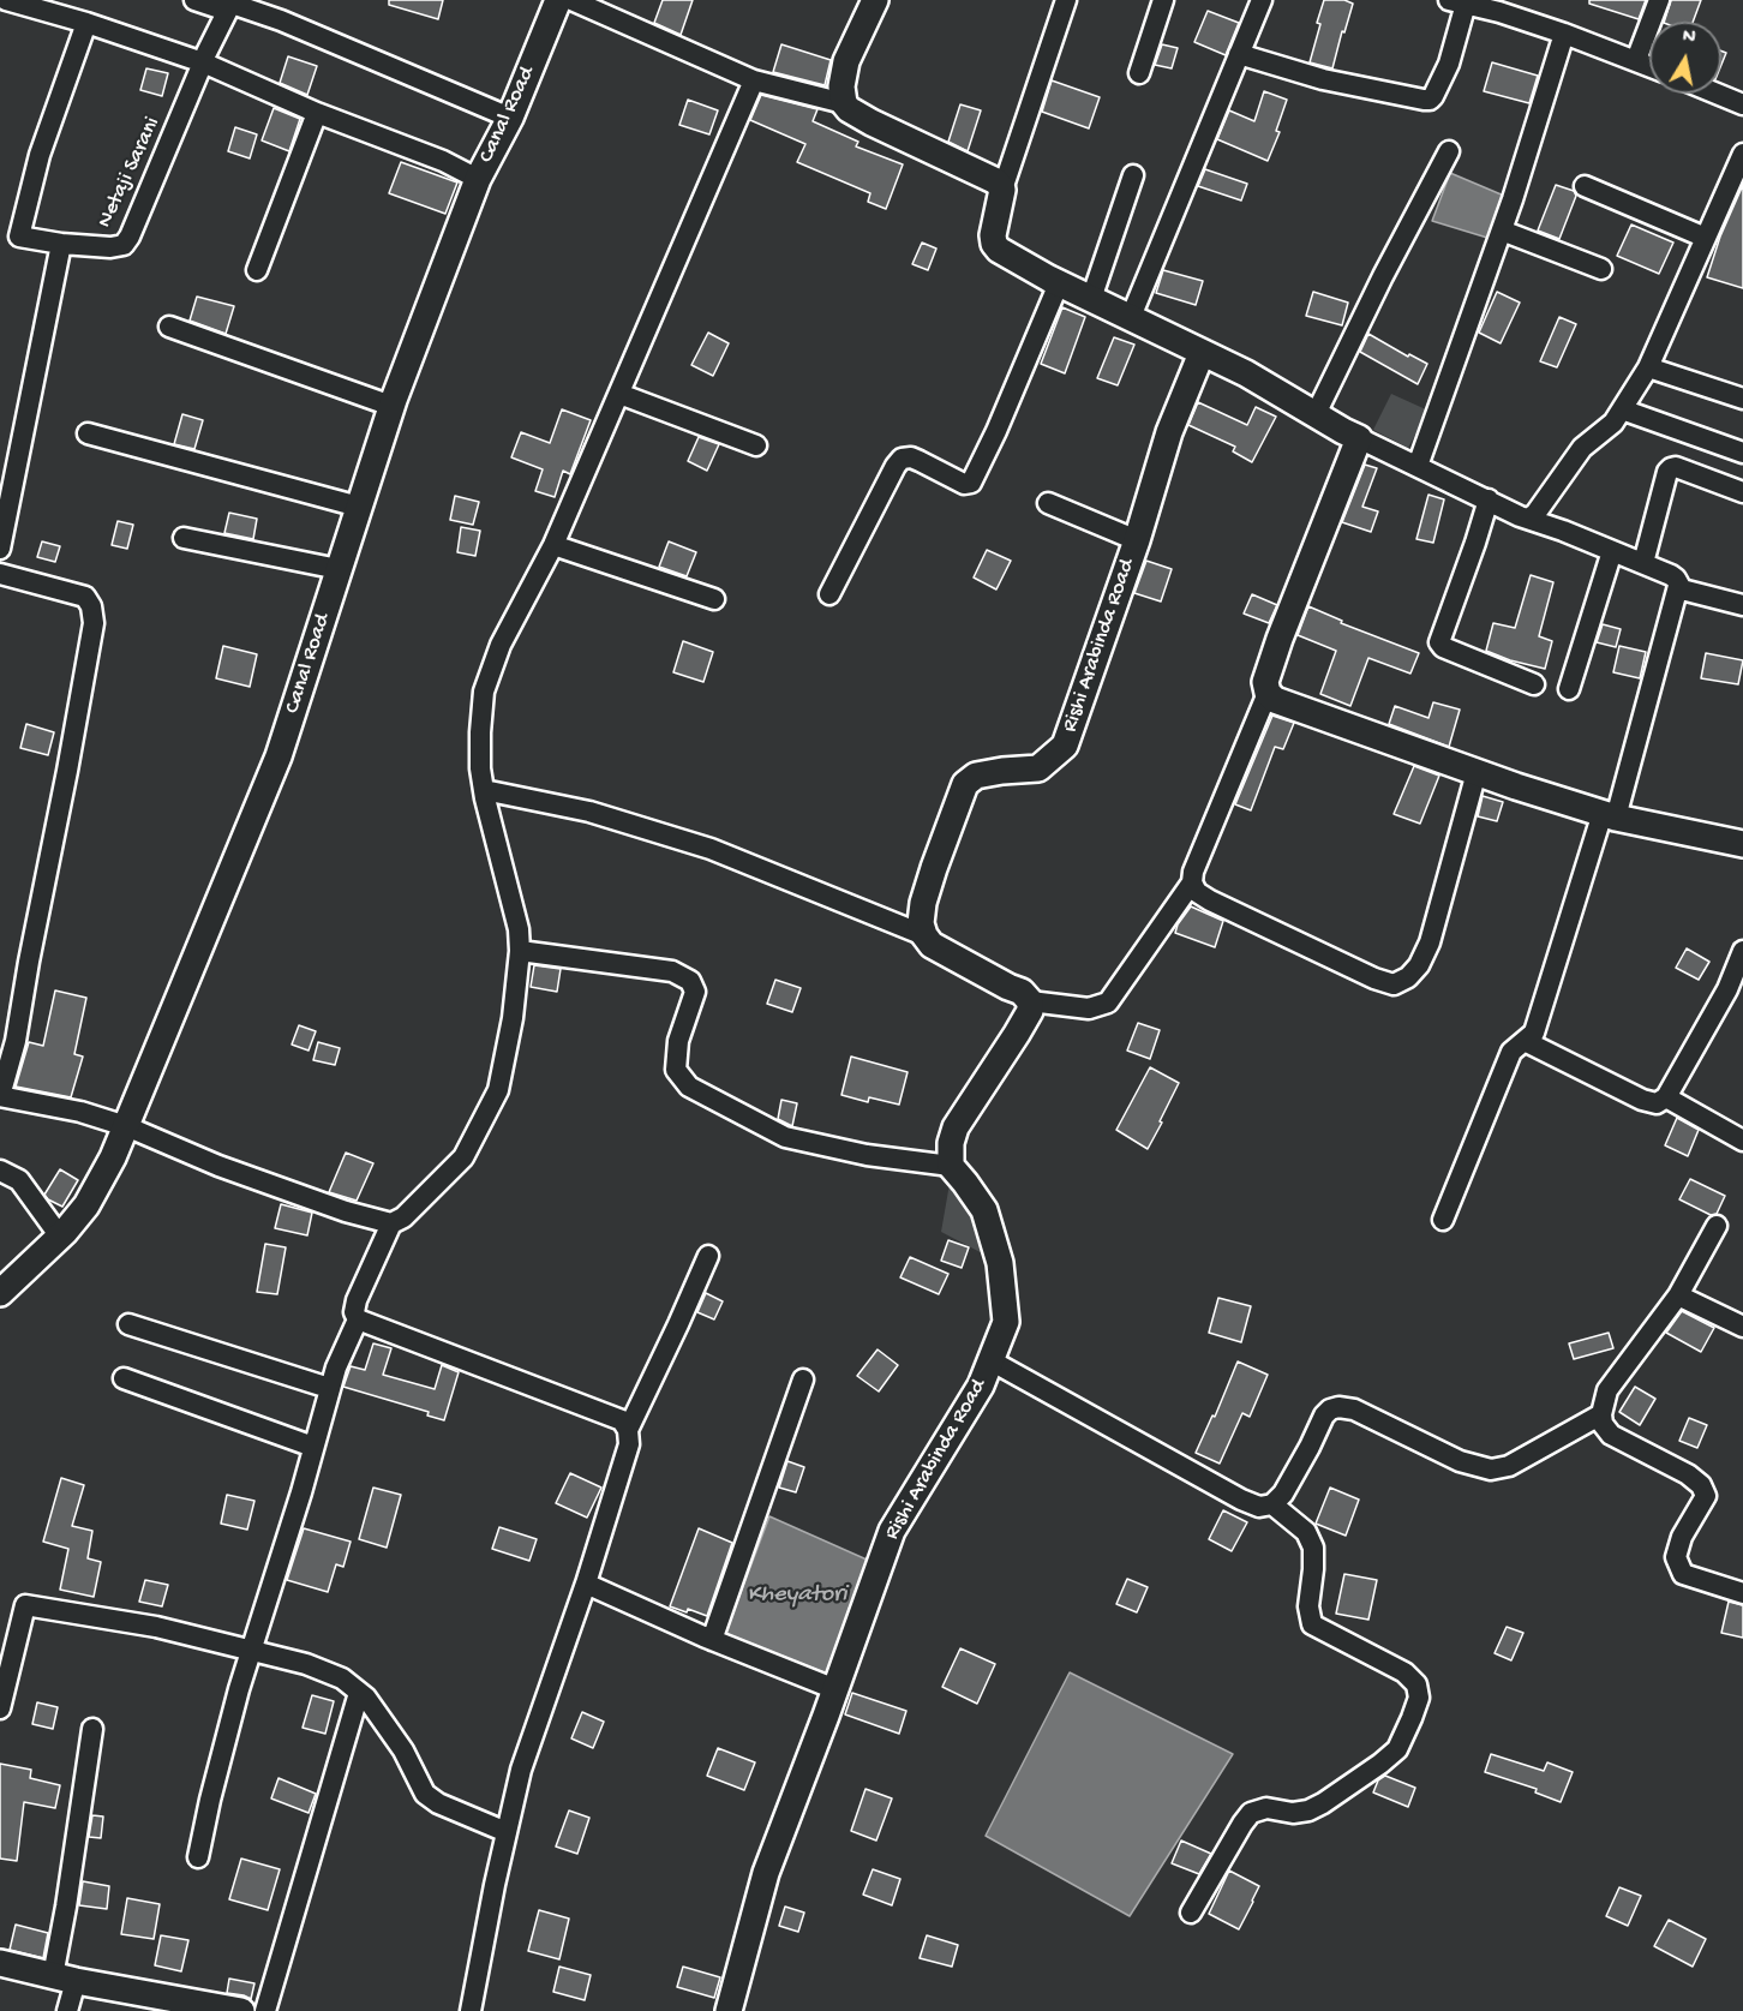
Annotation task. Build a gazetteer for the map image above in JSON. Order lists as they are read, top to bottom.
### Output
{
  "streets": {
    "street": ["Canal Road", "Netaji Sarani", "Rishi Arabinda Road"]
  },
  "water": ["Kheyatori"],
  "north": "top"
}
